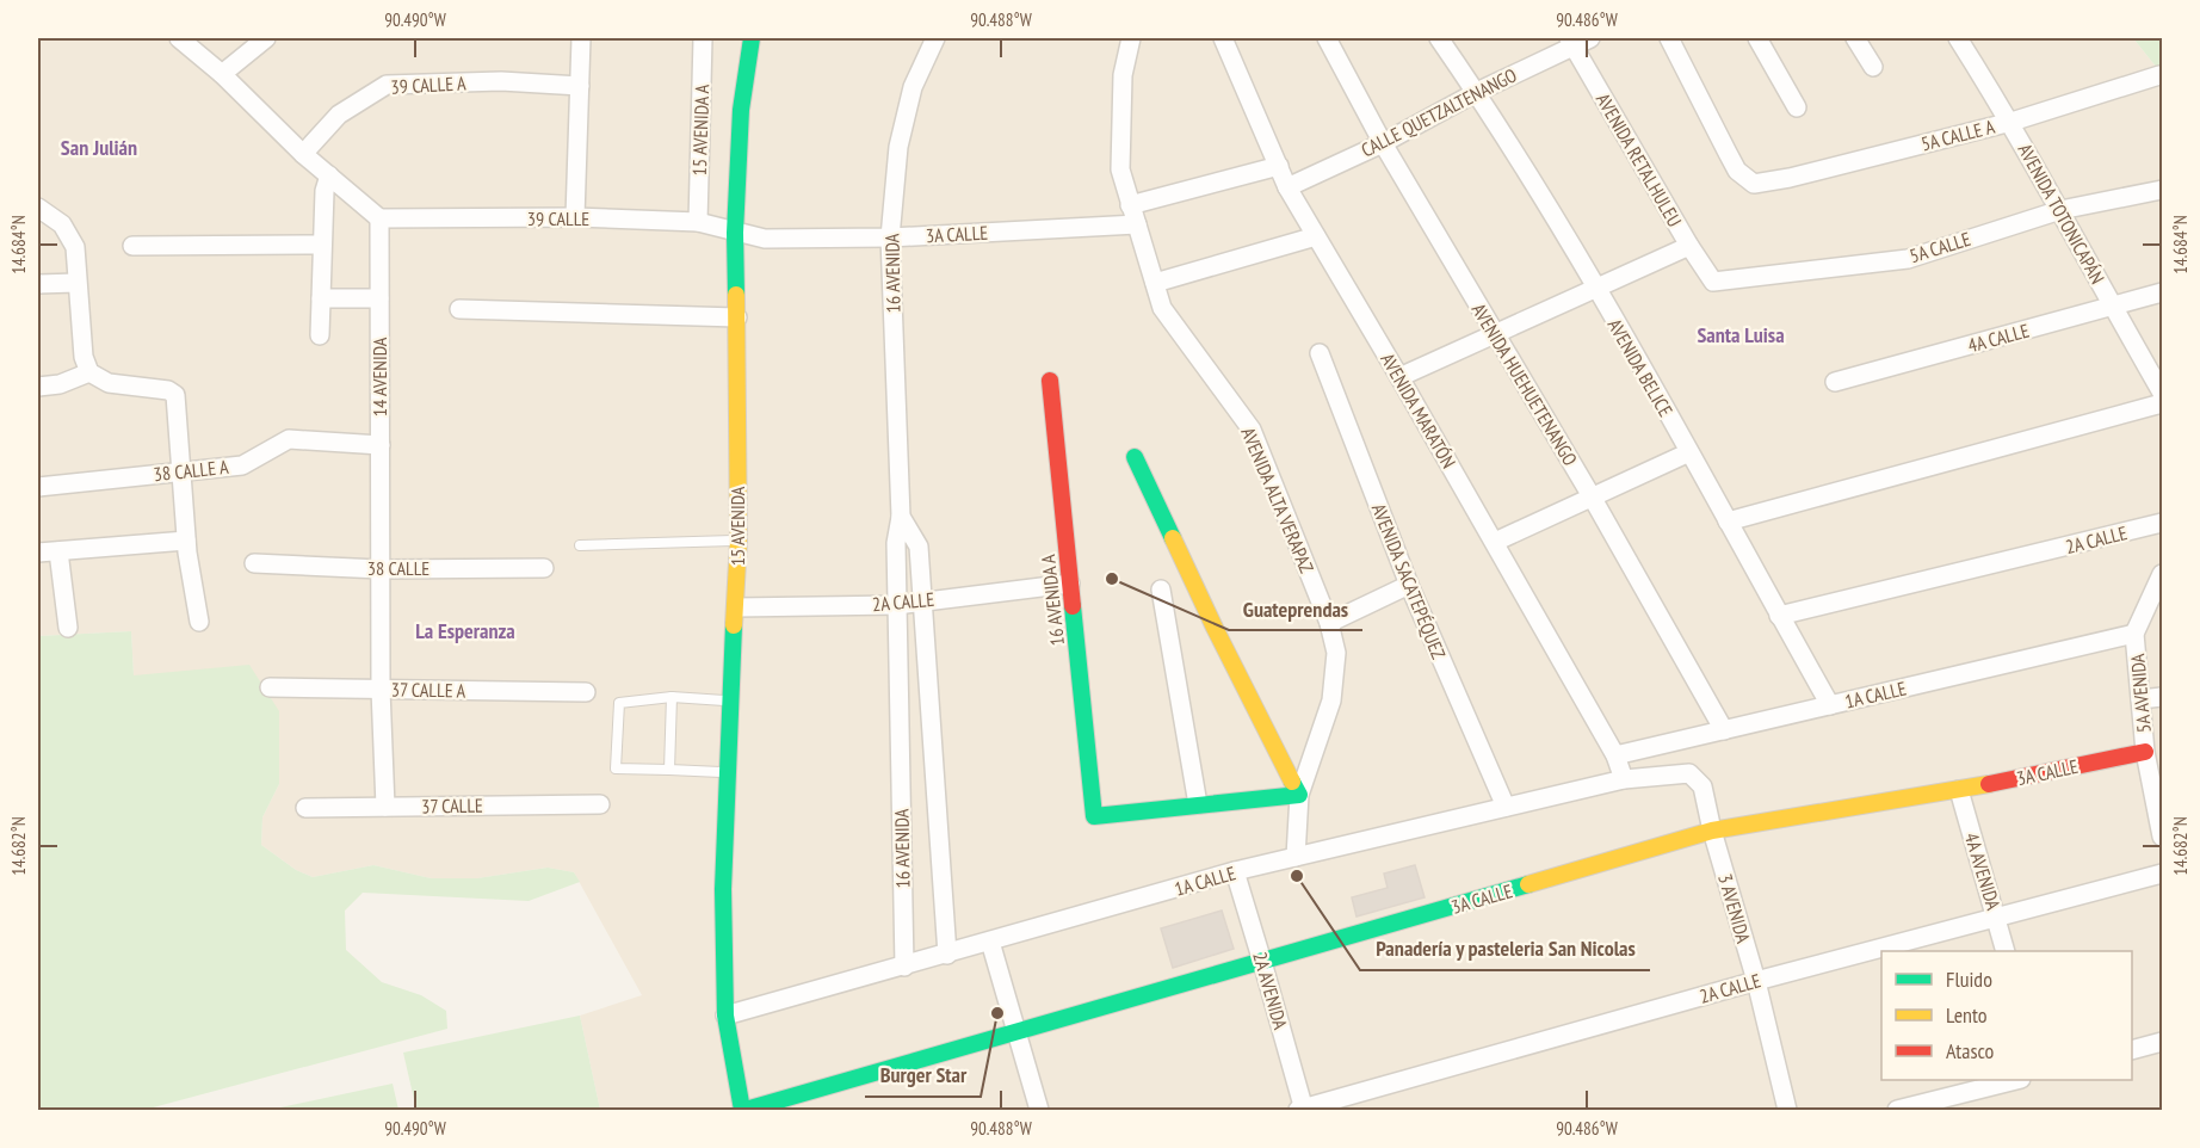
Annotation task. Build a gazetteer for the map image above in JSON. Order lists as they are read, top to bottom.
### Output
{
  "streets": {
    "street": [
      "39 CALLE A",
      "CALLE QUETZALTENANGO",
      "15 AVENIDA A",
      "5A CALLE A",
      "AVENIDA RETALHULEU",
      "AVENIDA TOTONICAPÁN",
      "39 CALLE",
      "3A CALLE",
      "5A CALLE",
      "16 AVENIDA",
      "4A CALLE",
      "AVENIDA BELICE",
      "14 AVENIDA",
      "AVENIDA HUEHUETENANGO",
      "AVENIDA MARATÓN",
      "38 CALLE A",
      "AVENIDA ALTA VERAPAZ",
      "15 AVENIDA",
      "2A CALLE",
      "38 CALLE",
      "AVENIDA SACATEPÉQUEZ",
      "16 AVENIDA A",
      "37 CALLE A",
      "5A AVENIDA",
      "1A CALLE",
      "37 CALLE",
      "4A AVENIDA",
      "3 AVENIDA",
      "2A AVENIDA"
    ]
  },
  "crossings": [
    ["CALLE QUETZALTENANGO", "AVENIDA RETALHULEU"],
    ["CALLE QUETZALTENANGO", "AVENIDA BELICE"],
    ["CALLE QUETZALTENANGO", "AVENIDA HUEHUETENANGO"],
    ["CALLE QUETZALTENANGO", "AVENIDA MARATÓN"],
    ["15 AVENIDA A", "39 CALLE"],
    ["5A CALLE A", "AVENIDA TOTONICAPÁN"],
    ["AVENIDA RETALHULEU", "5A CALLE"],
    ["AVENIDA TOTONICAPÁN", "5A CALLE"],
    ["AVENIDA TOTONICAPÁN", "4A CALLE"],
    ["39 CALLE", "3A CALLE"],
    ["39 CALLE", "14 AVENIDA"],
    ["39 CALLE", "15 AVENIDA"],
    ["3A CALLE", "16 AVENIDA"],
    ["3A CALLE", "AVENIDA ALTA VERAPAZ"],
    ["3A CALLE", "15 AVENIDA"],
    ["3A CALLE", "5A AVENIDA"],
    ["3A CALLE", "4A AVENIDA"],
    ["3A CALLE", "3 AVENIDA"],
    ["3A CALLE", "2A AVENIDA"],
    ["16 AVENIDA", "2A CALLE"],
    ["16 AVENIDA", "1A CALLE"],
    ["AVENIDA BELICE", "2A CALLE"],
    ["AVENIDA BELICE", "1A CALLE"],
    ["14 AVENIDA", "38 CALLE A"],
    ["14 AVENIDA", "38 CALLE"],
    ["14 AVENIDA", "37 CALLE A"],
    ["14 AVENIDA", "37 CALLE"],
    ["AVENIDA HUEHUETENANGO", "1A CALLE"],
    ["AVENIDA MARATÓN", "1A CALLE"],
    ["AVENIDA ALTA VERAPAZ", "1A CALLE"],
    ["15 AVENIDA", "2A CALLE"],
    ["15 AVENIDA", "1A CALLE"],
    ["2A CALLE", "16 AVENIDA A"],
    ["2A CALLE", "4A AVENIDA"],
    ["2A CALLE", "3 AVENIDA"],
    ["2A CALLE", "2A AVENIDA"],
    ["AVENIDA SACATEPÉQUEZ", "1A CALLE"],
    ["5A AVENIDA", "1A CALLE"],
    ["1A CALLE", "3 AVENIDA"],
    ["1A CALLE", "2A AVENIDA"]
  ],
  "districts": ["San Julián", "Santa Luisa", "La Esperanza"],
  "places": ["Guateprendas", "Panadería y pasteleria San Nicolas", "Burger Star"],
  "legend": ["Fluido", "Lento", "Atasco"],
  "coordinates": [
    "90.490°W",
    "90.488°W",
    "90.486°W",
    "14.684°N",
    "14.682°N"
  ]
}
